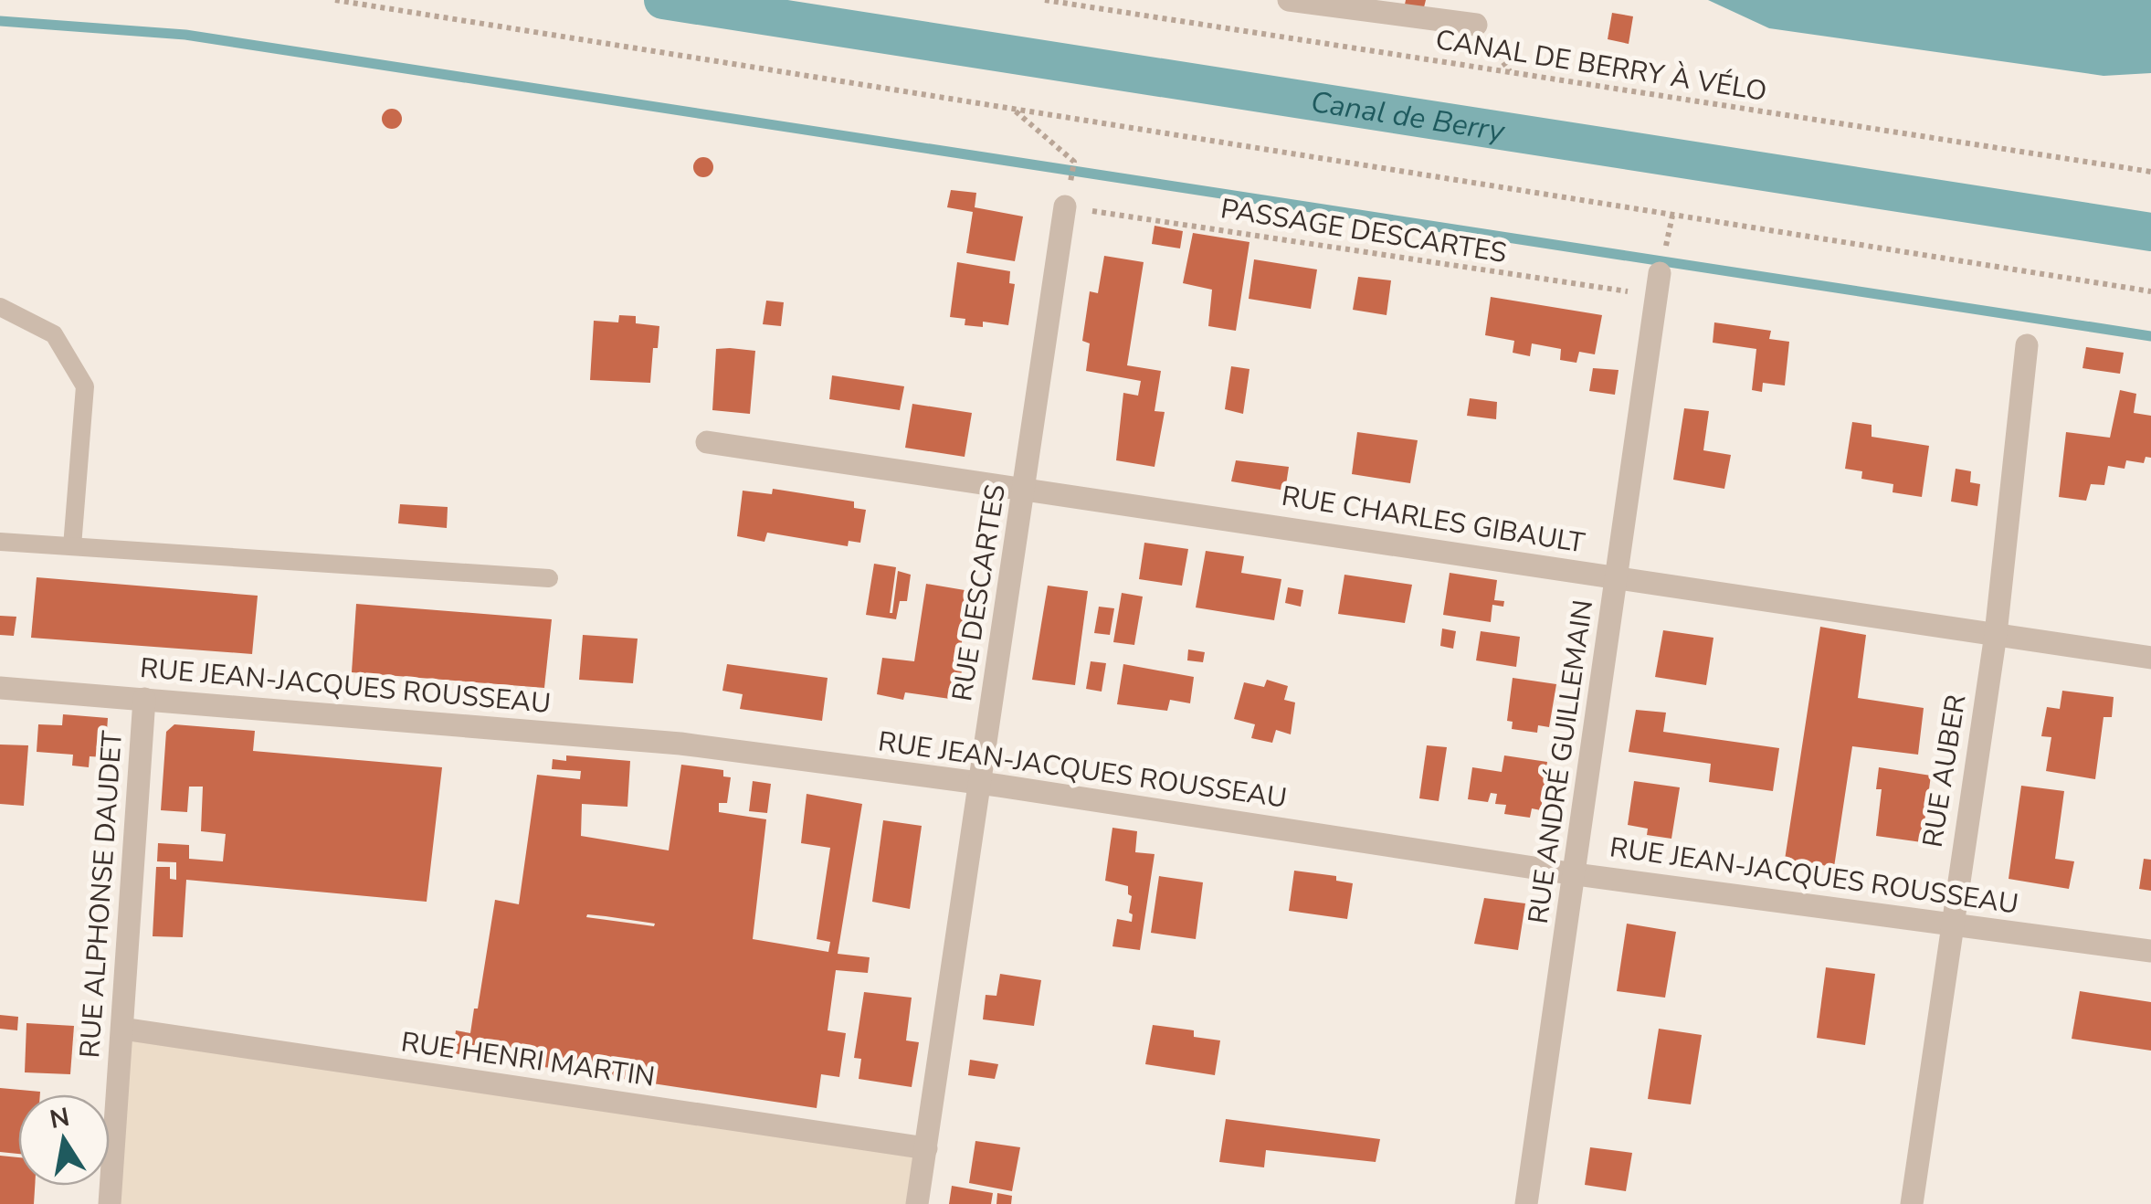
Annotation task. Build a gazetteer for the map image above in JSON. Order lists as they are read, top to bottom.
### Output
{
  "streets": {
    "street": [
      "RUE CHARLES GIBAULT",
      "RUE DESCARTES",
      "RUE JEAN-JACQUES ROUSSEAU",
      "RUE ANDRÉ GUILLEMAIN",
      "RUE AUBER",
      "RUE ALPHONSE DAUDET",
      "RUE HENRI MARTIN"
    ],
    "path": ["CANAL DE BERRY À VÉLO", "PASSAGE DESCARTES"]
  },
  "crossings": [
    ["PASSAGE DESCARTES", "RUE DESCARTES"],
    ["PASSAGE DESCARTES", "RUE ANDRÉ GUILLEMAIN"],
    ["RUE CHARLES GIBAULT", "RUE DESCARTES"],
    ["RUE CHARLES GIBAULT", "RUE ANDRÉ GUILLEMAIN"],
    ["RUE CHARLES GIBAULT", "RUE AUBER"],
    ["RUE DESCARTES", "RUE JEAN-JACQUES ROUSSEAU"],
    ["RUE DESCARTES", "RUE HENRI MARTIN"],
    ["RUE JEAN-JACQUES ROUSSEAU", "RUE ANDRÉ GUILLEMAIN"],
    ["RUE JEAN-JACQUES ROUSSEAU", "RUE AUBER"],
    ["RUE JEAN-JACQUES ROUSSEAU", "RUE ALPHONSE DAUDET"],
    ["RUE ALPHONSE DAUDET", "RUE HENRI MARTIN"]
  ],
  "water": ["Canal de Berry"],
  "north": "top"
}
